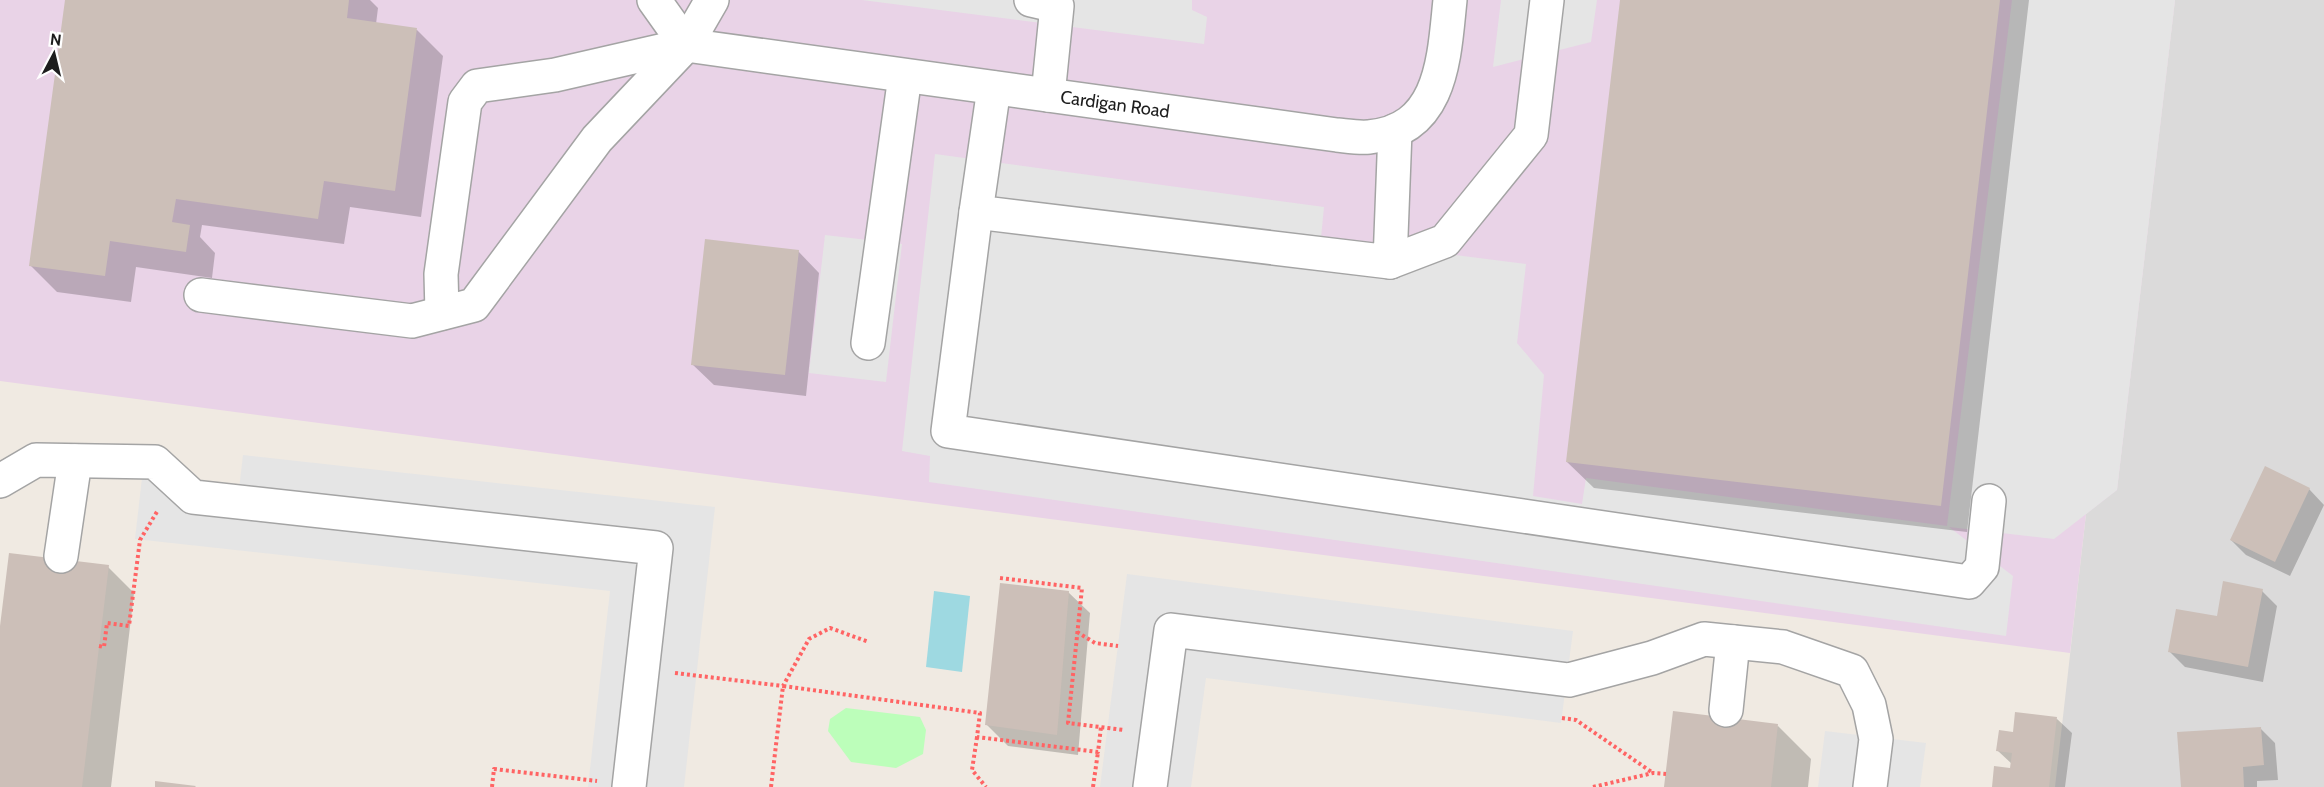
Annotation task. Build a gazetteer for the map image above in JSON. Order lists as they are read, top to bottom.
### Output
{
  "streets": {
    "street": ["Cardigan Road"]
  },
  "north": "top"
}
